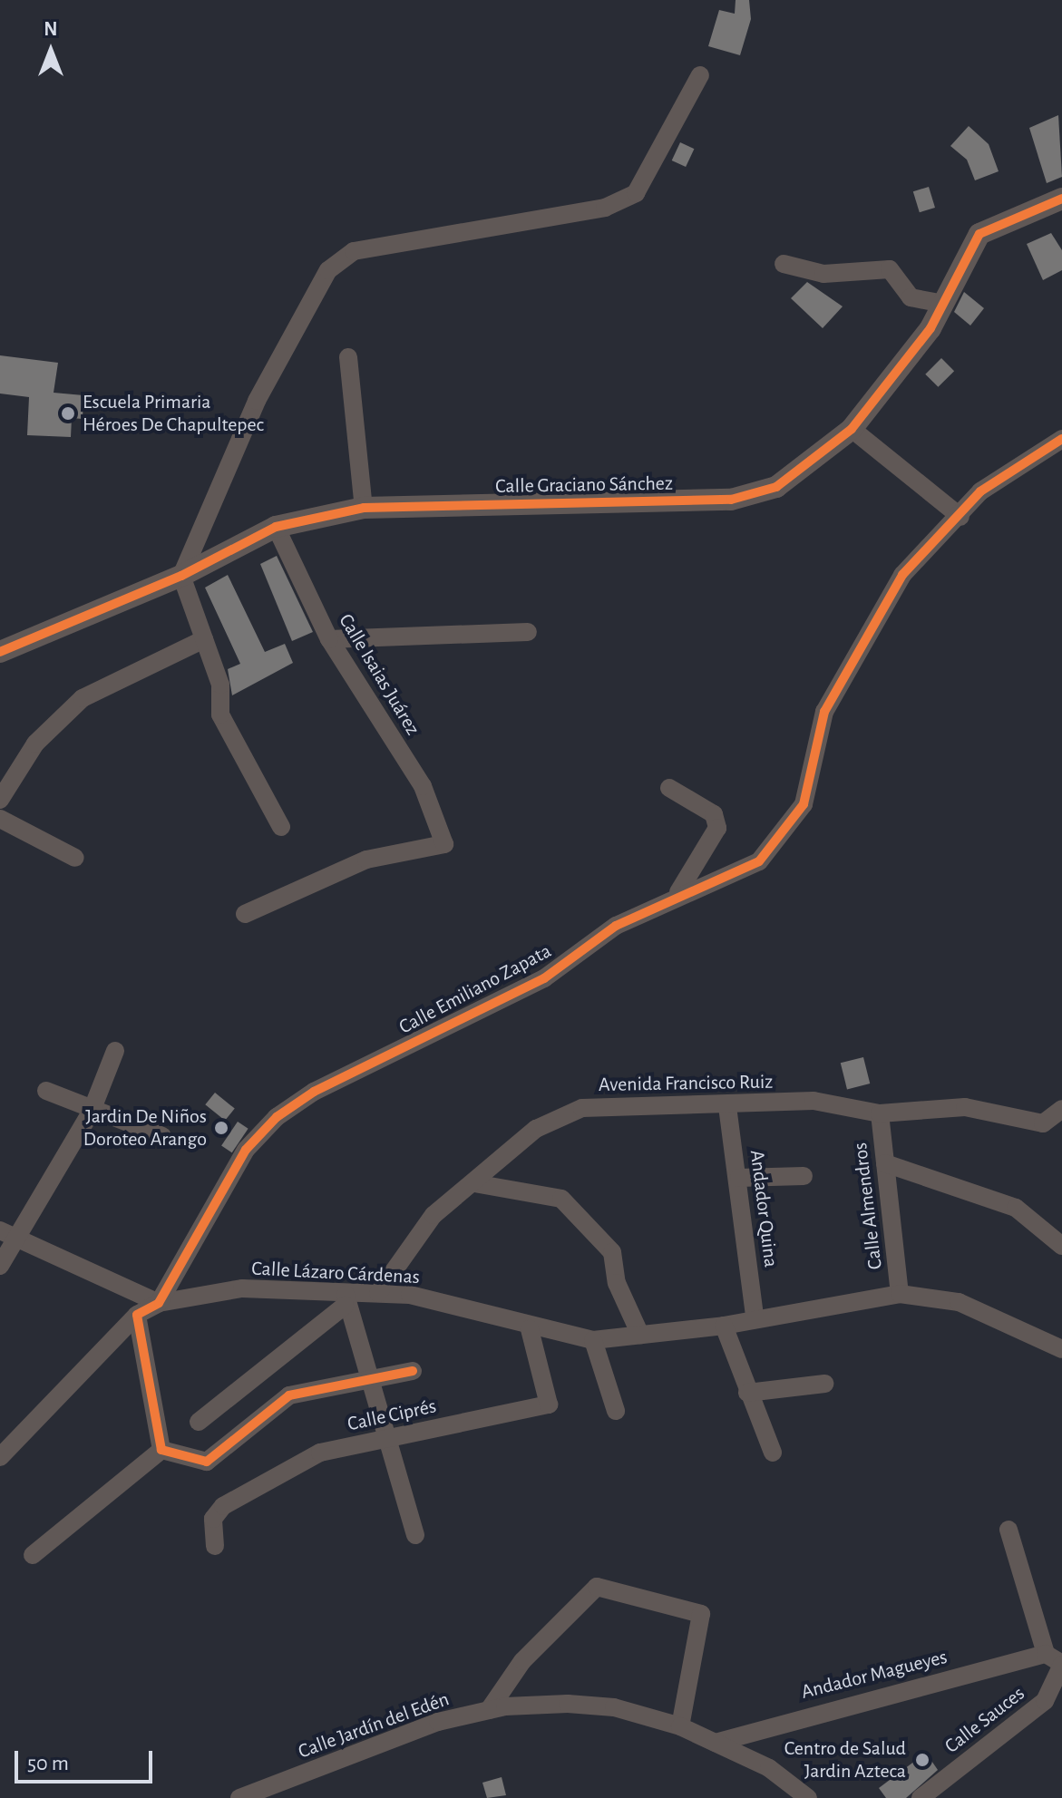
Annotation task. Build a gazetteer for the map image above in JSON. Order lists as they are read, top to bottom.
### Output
{
  "streets": {
    "street": [
      "Calle Graciano Sánchez",
      "Calle Isaias Juárez",
      "Calle Emiliano Zapata",
      "Avenida Francisco Ruiz",
      "Calle Almendros",
      "Andador Quina",
      "Calle Lázaro Cárdenas",
      "Calle Ciprés",
      "Andador Magueyes",
      "Calle Sauces",
      "Calle Jardín del Edén"
    ]
  },
  "crossings": [
    ["Calle Graciano Sánchez", "Calle Isaias Juárez"],
    ["Calle Emiliano Zapata", "Calle Lázaro Cárdenas"],
    ["Avenida Francisco Ruiz", "Calle Almendros"],
    ["Avenida Francisco Ruiz", "Andador Quina"],
    ["Avenida Francisco Ruiz", "Calle Lázaro Cárdenas"],
    ["Calle Almendros", "Calle Lázaro Cárdenas"],
    ["Andador Quina", "Calle Lázaro Cárdenas"],
    ["Calle Lázaro Cárdenas", "Calle Ciprés"],
    ["Andador Magueyes", "Calle Sauces"],
    ["Andador Magueyes", "Calle Jardín del Edén"]
  ],
  "places": ["Escuela Primaria Héroes De Chapultepec", "Jardin De Niños Doroteo Arango", "Centro de Salud Jardin Azteca"],
  "scale_bar": "50 m",
  "north": "top"
}
